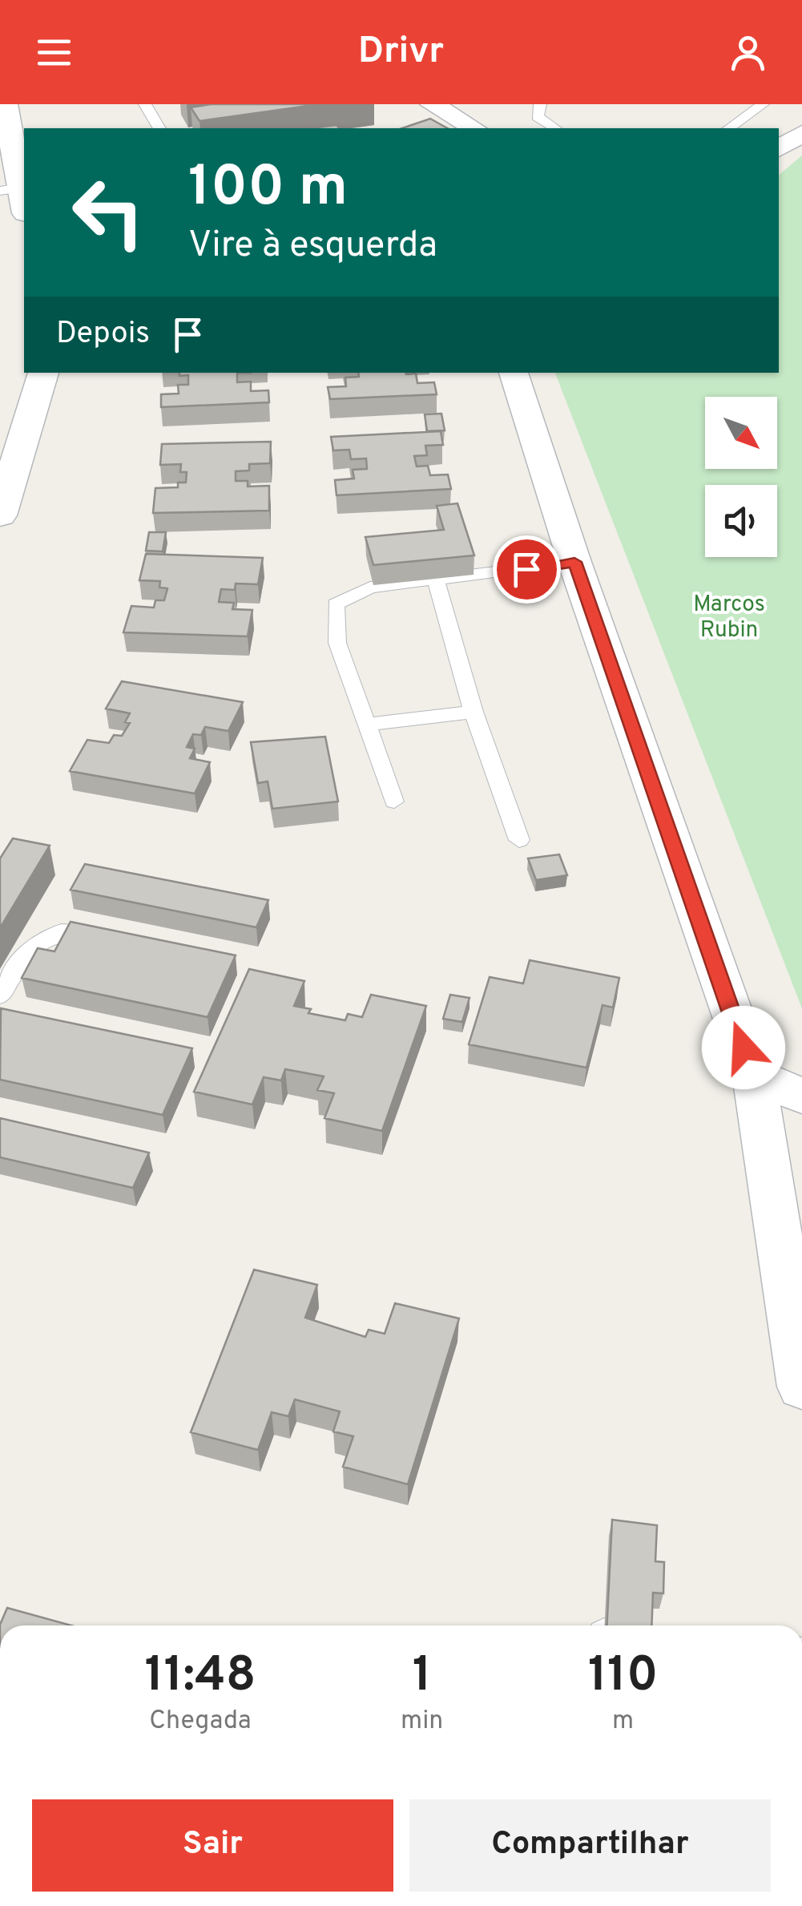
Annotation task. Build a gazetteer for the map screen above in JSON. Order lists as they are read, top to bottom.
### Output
{
  "parks": ["Marcos Rubin"],
  "north": "bottom right",
  "page": {
    "header": "Drivr",
    "turn": ["100 m", "Vire à esquerda"],
    "then": "Depois",
    "eta": [
      "11:48",
      "Chegada",
      "1",
      "min",
      "110",
      "m"
    ],
    "buttons": ["Sair", "Compartilhar"]
  }
}
